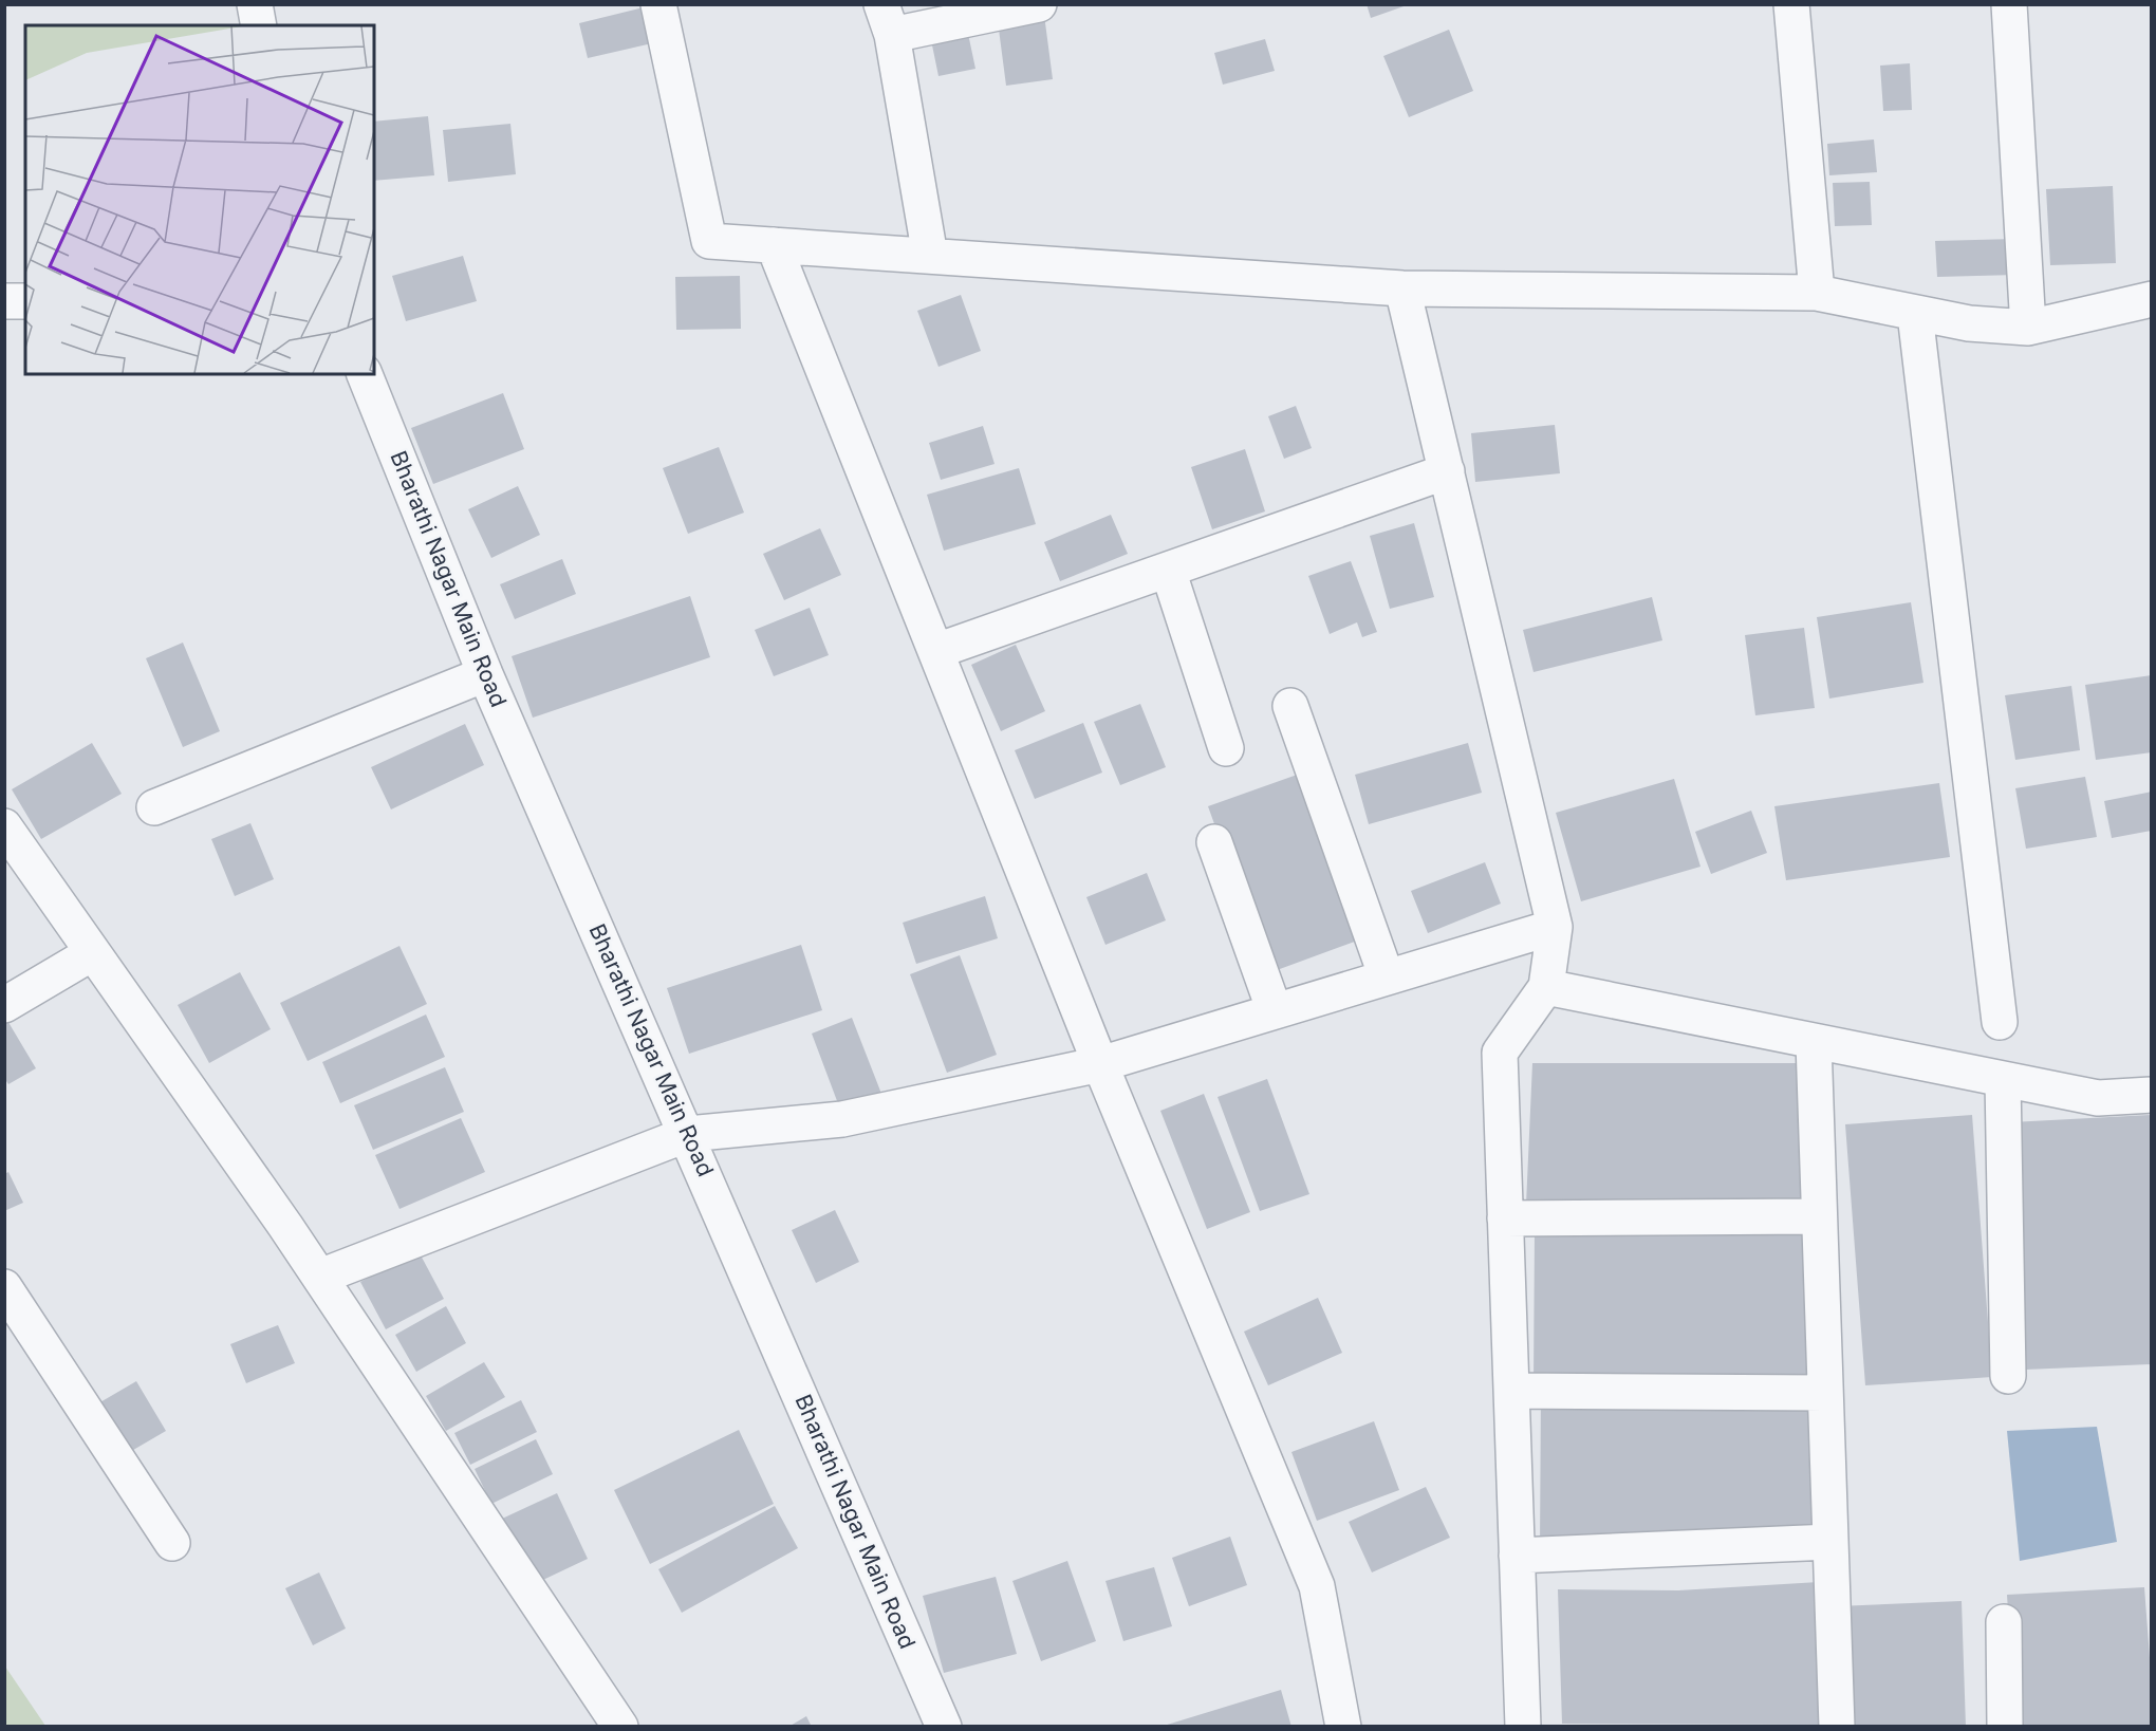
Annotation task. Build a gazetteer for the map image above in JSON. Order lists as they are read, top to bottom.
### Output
{
  "streets": {
    "street": ["Bharathi Nagar Main Road"]
  }
}
